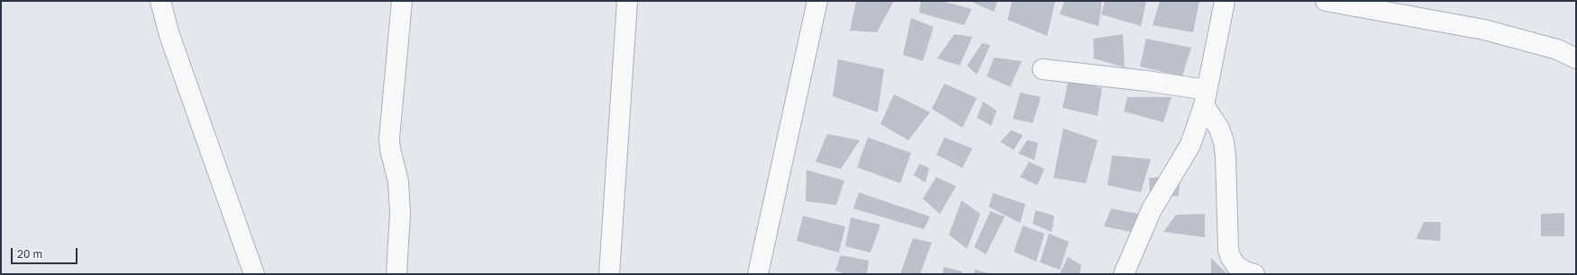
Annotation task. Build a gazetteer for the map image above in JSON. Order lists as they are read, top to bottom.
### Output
{
  "scale_bar": "20 m"
}
